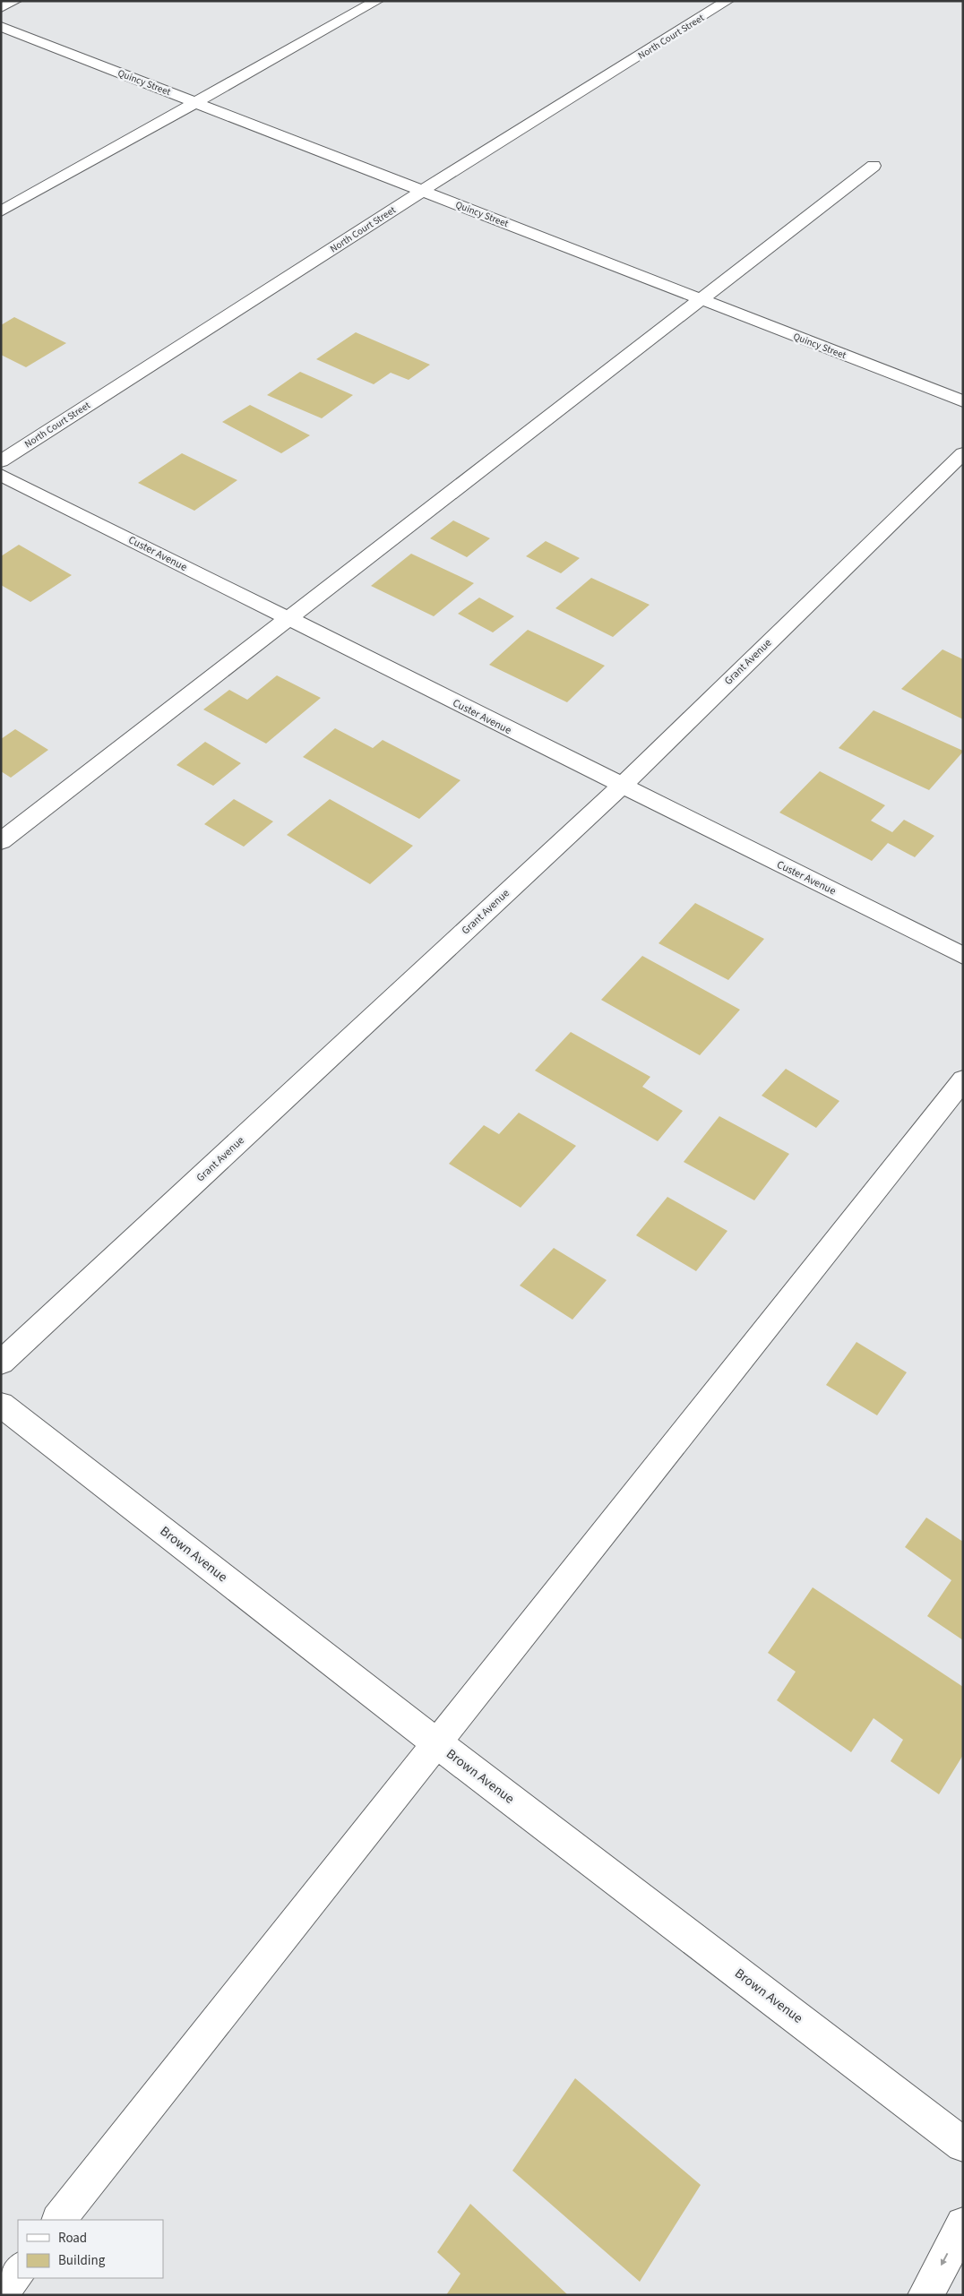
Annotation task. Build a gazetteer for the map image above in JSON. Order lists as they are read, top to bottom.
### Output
{
  "streets": {
    "street": [
      "North Court Street",
      "Quincy Street",
      "Custer Avenue",
      "Grant Avenue",
      "Brown Avenue"
    ]
  },
  "crossings": [
    ["North Court Street", "Quincy Street"],
    ["Custer Avenue", "Grant Avenue"]
  ],
  "legend": ["Road", "Building"]
}
